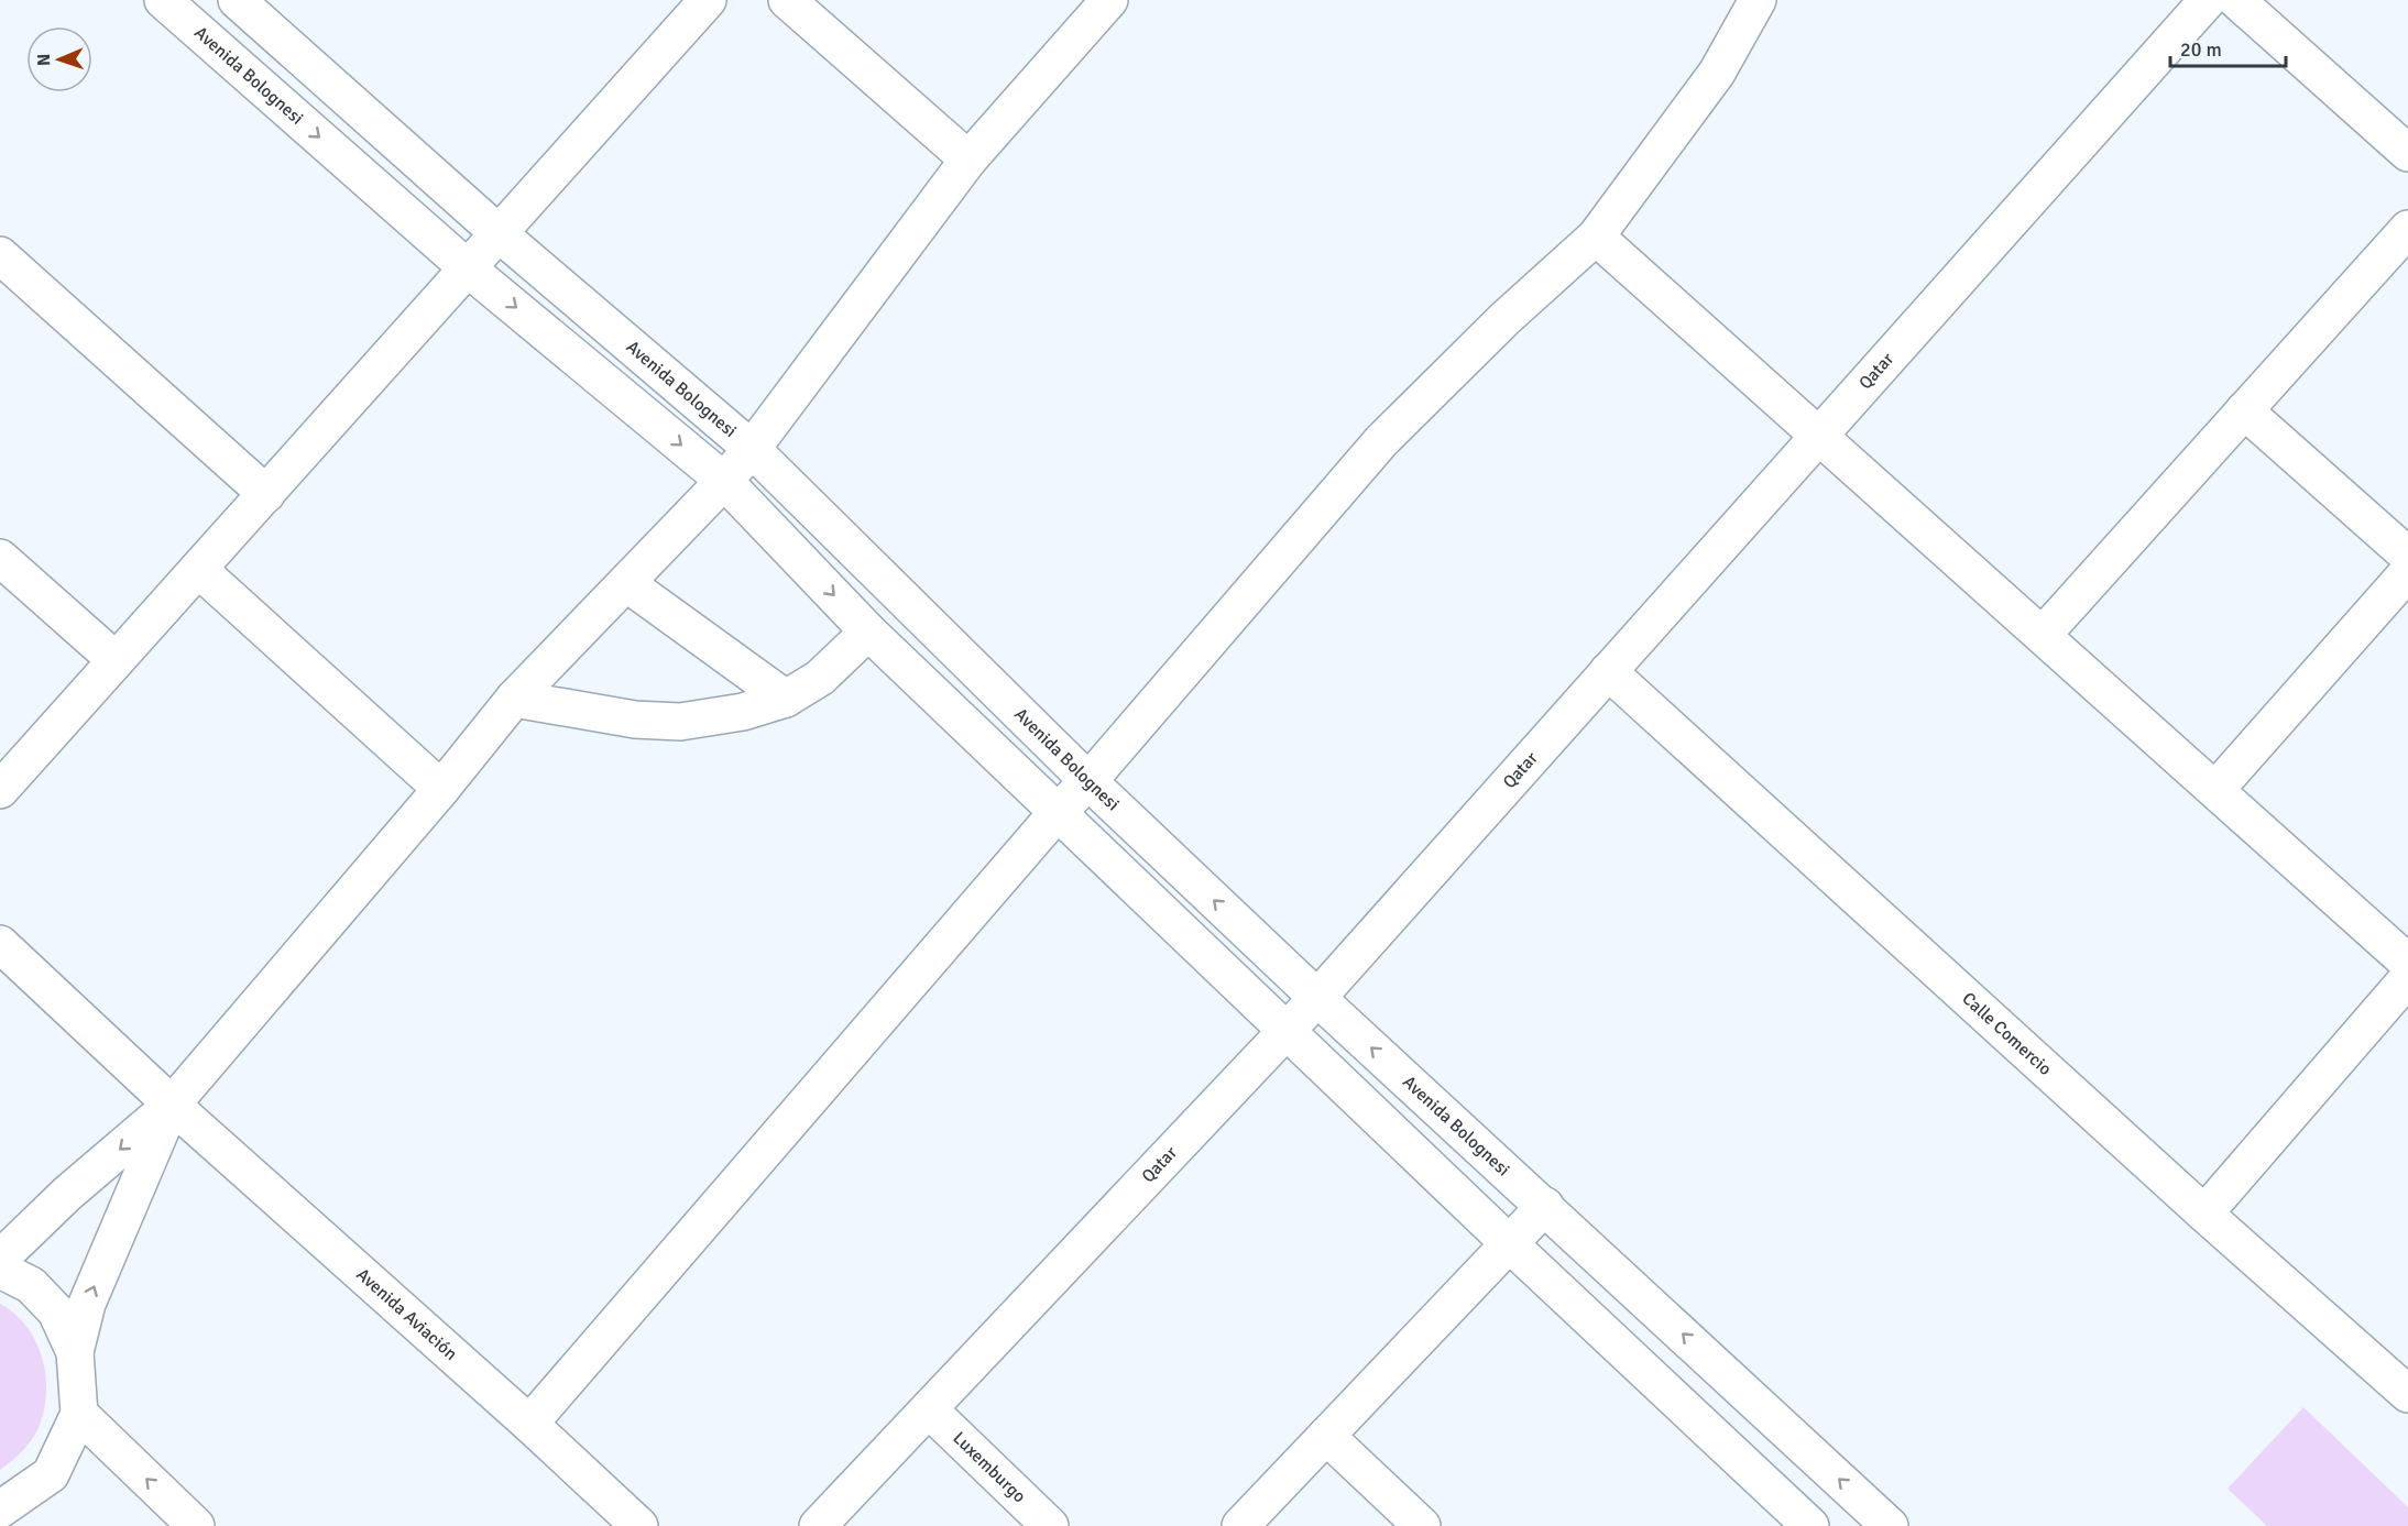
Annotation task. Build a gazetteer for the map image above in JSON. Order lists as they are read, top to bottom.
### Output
{
  "streets": {
    "street": [
      "Avenida Bolognesi",
      "Qatar",
      "Calle Comercio",
      "Avenida Aviación",
      "Luxemburgo"
    ]
  },
  "crossings": [
    ["Avenida Bolognesi", "Qatar"],
    ["Qatar", "Calle Comercio"],
    ["Qatar", "Luxemburgo"]
  ],
  "scale_bar": "20 m",
  "north": "left"
}
